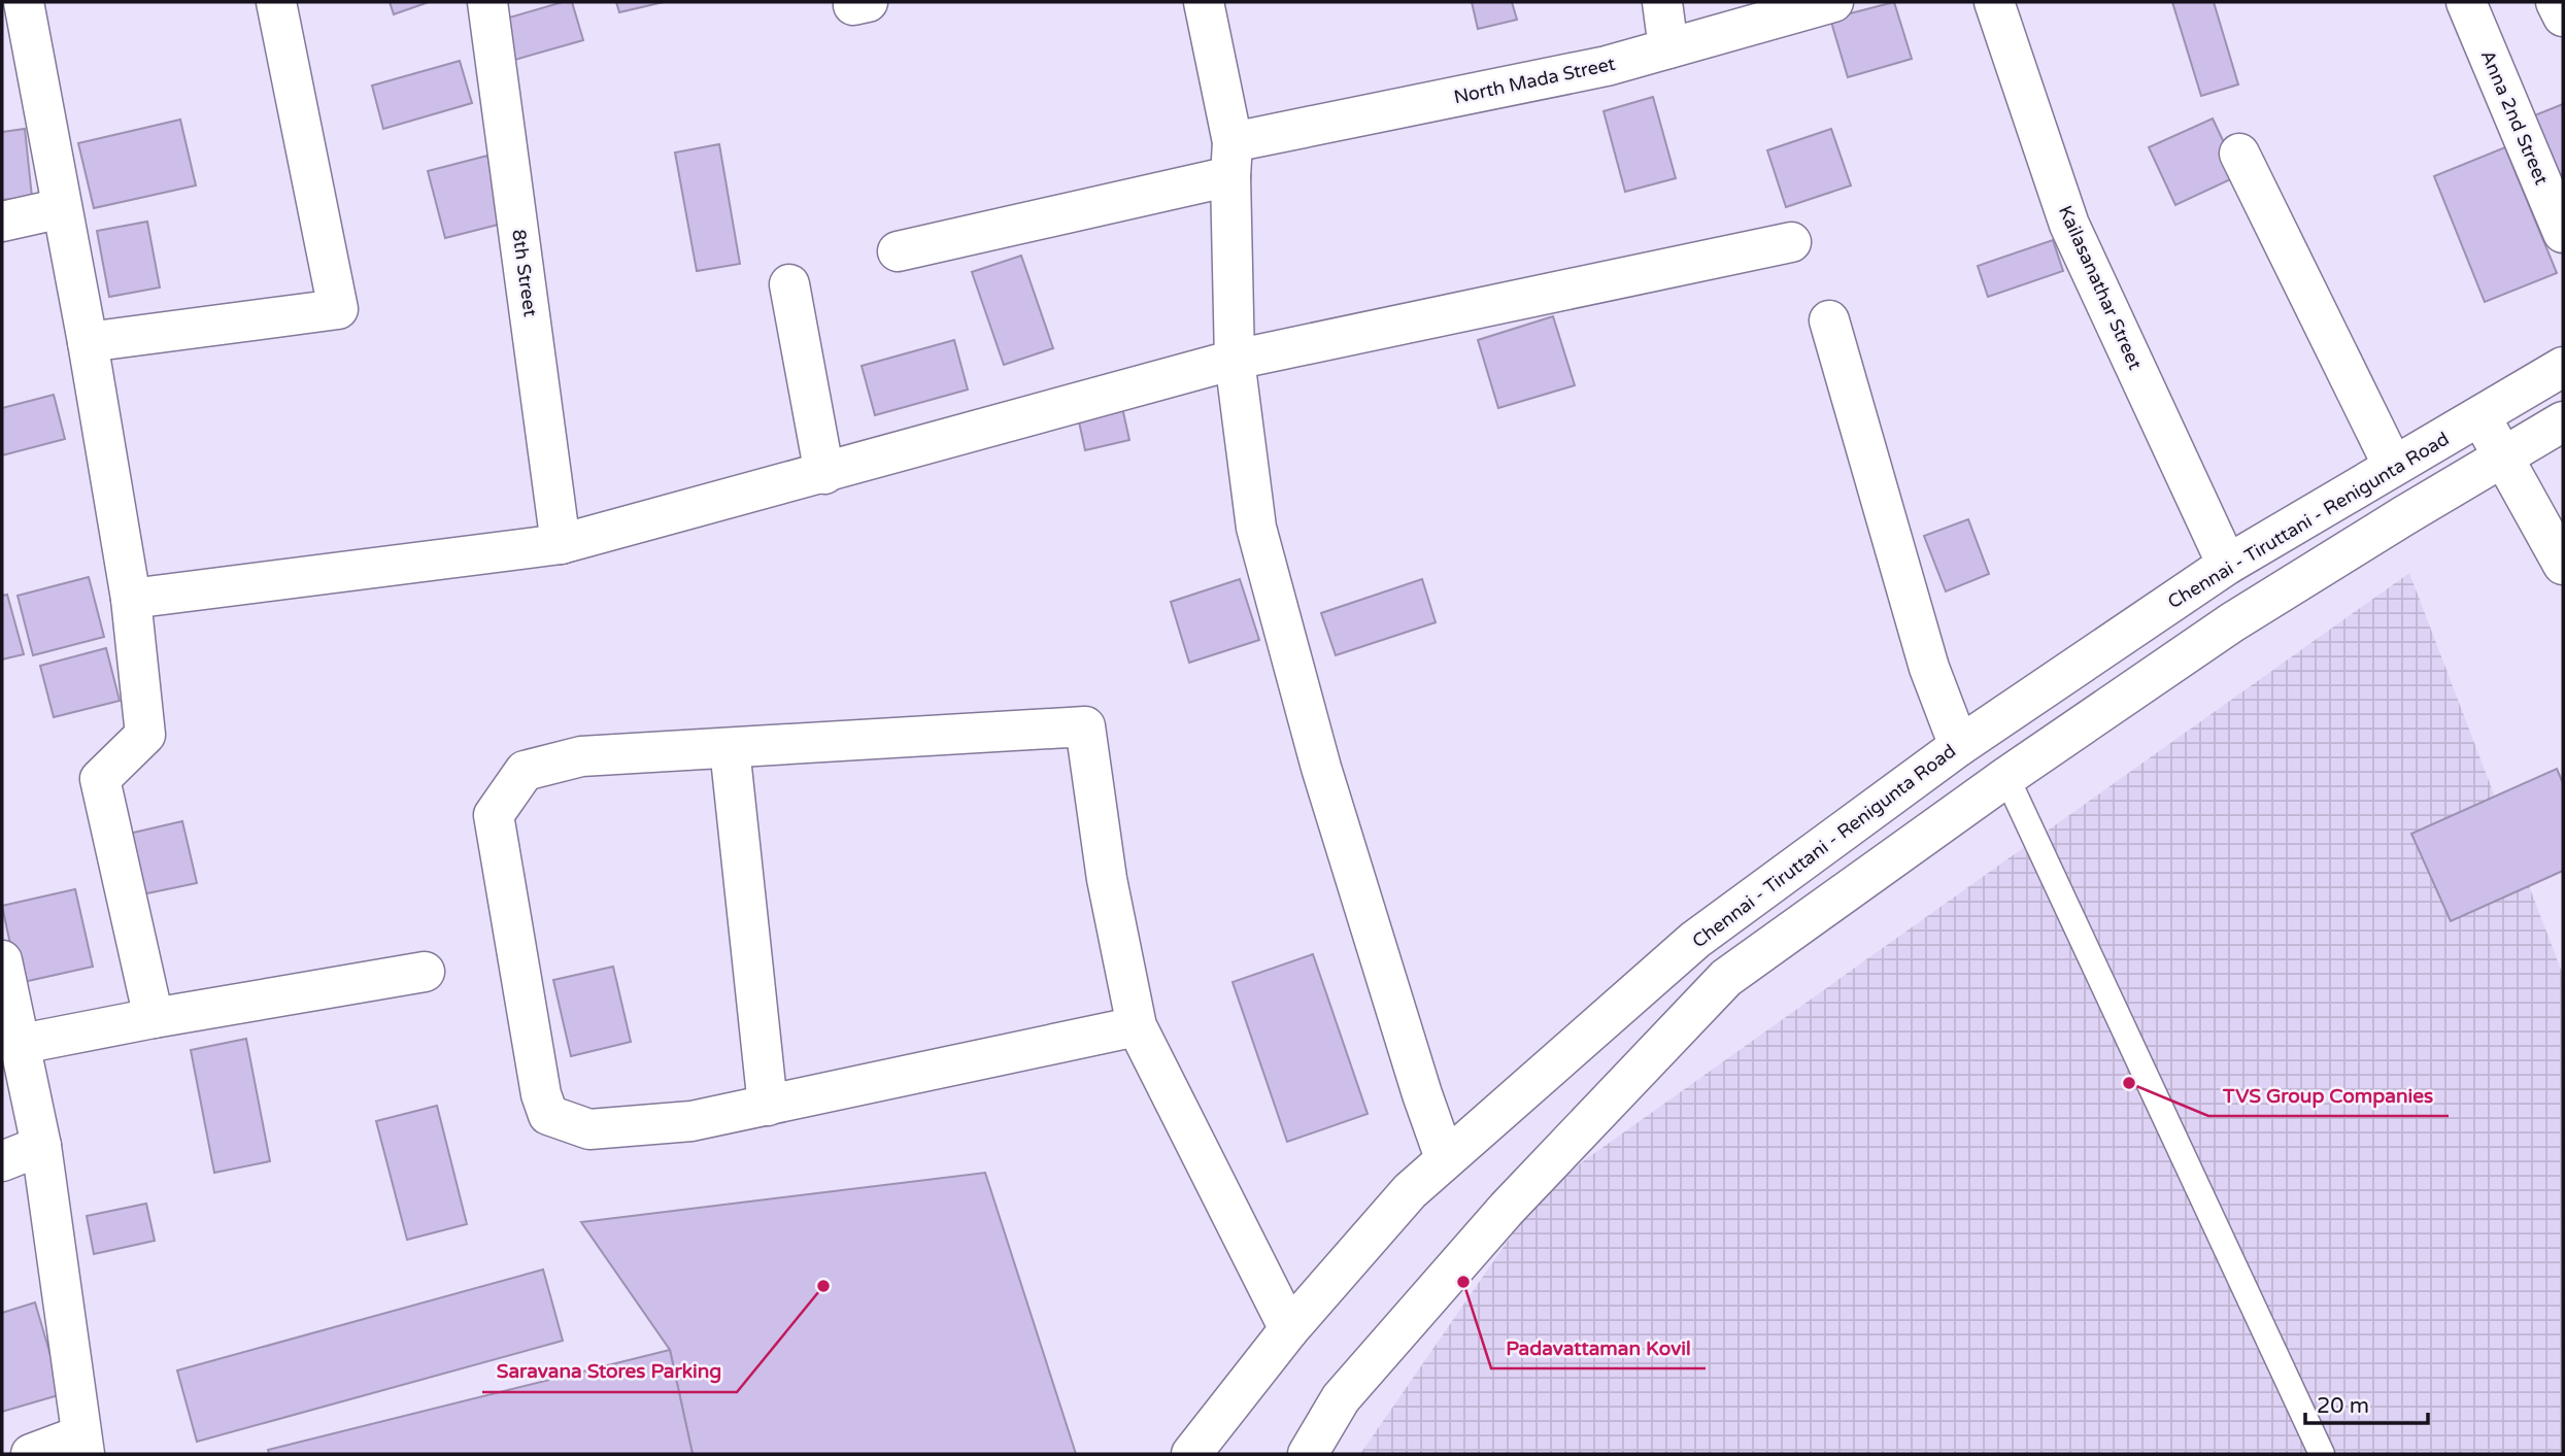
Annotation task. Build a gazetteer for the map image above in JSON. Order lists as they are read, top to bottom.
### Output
{
  "streets": {
    "street": [
      "North Mada Street",
      "Anna 2nd Street",
      "8th Street",
      "Kailasanathar Street",
      "Chennai - Tiruttani - Renigunta Road"
    ]
  },
  "crossings": [
    ["Kailasanathar Street", "Chennai - Tiruttani - Renigunta Road"]
  ],
  "places": ["TVS Group Companies", "Padavattaman Kovil", "Saravana Stores Parking"],
  "scale_bar": "20 m"
}
